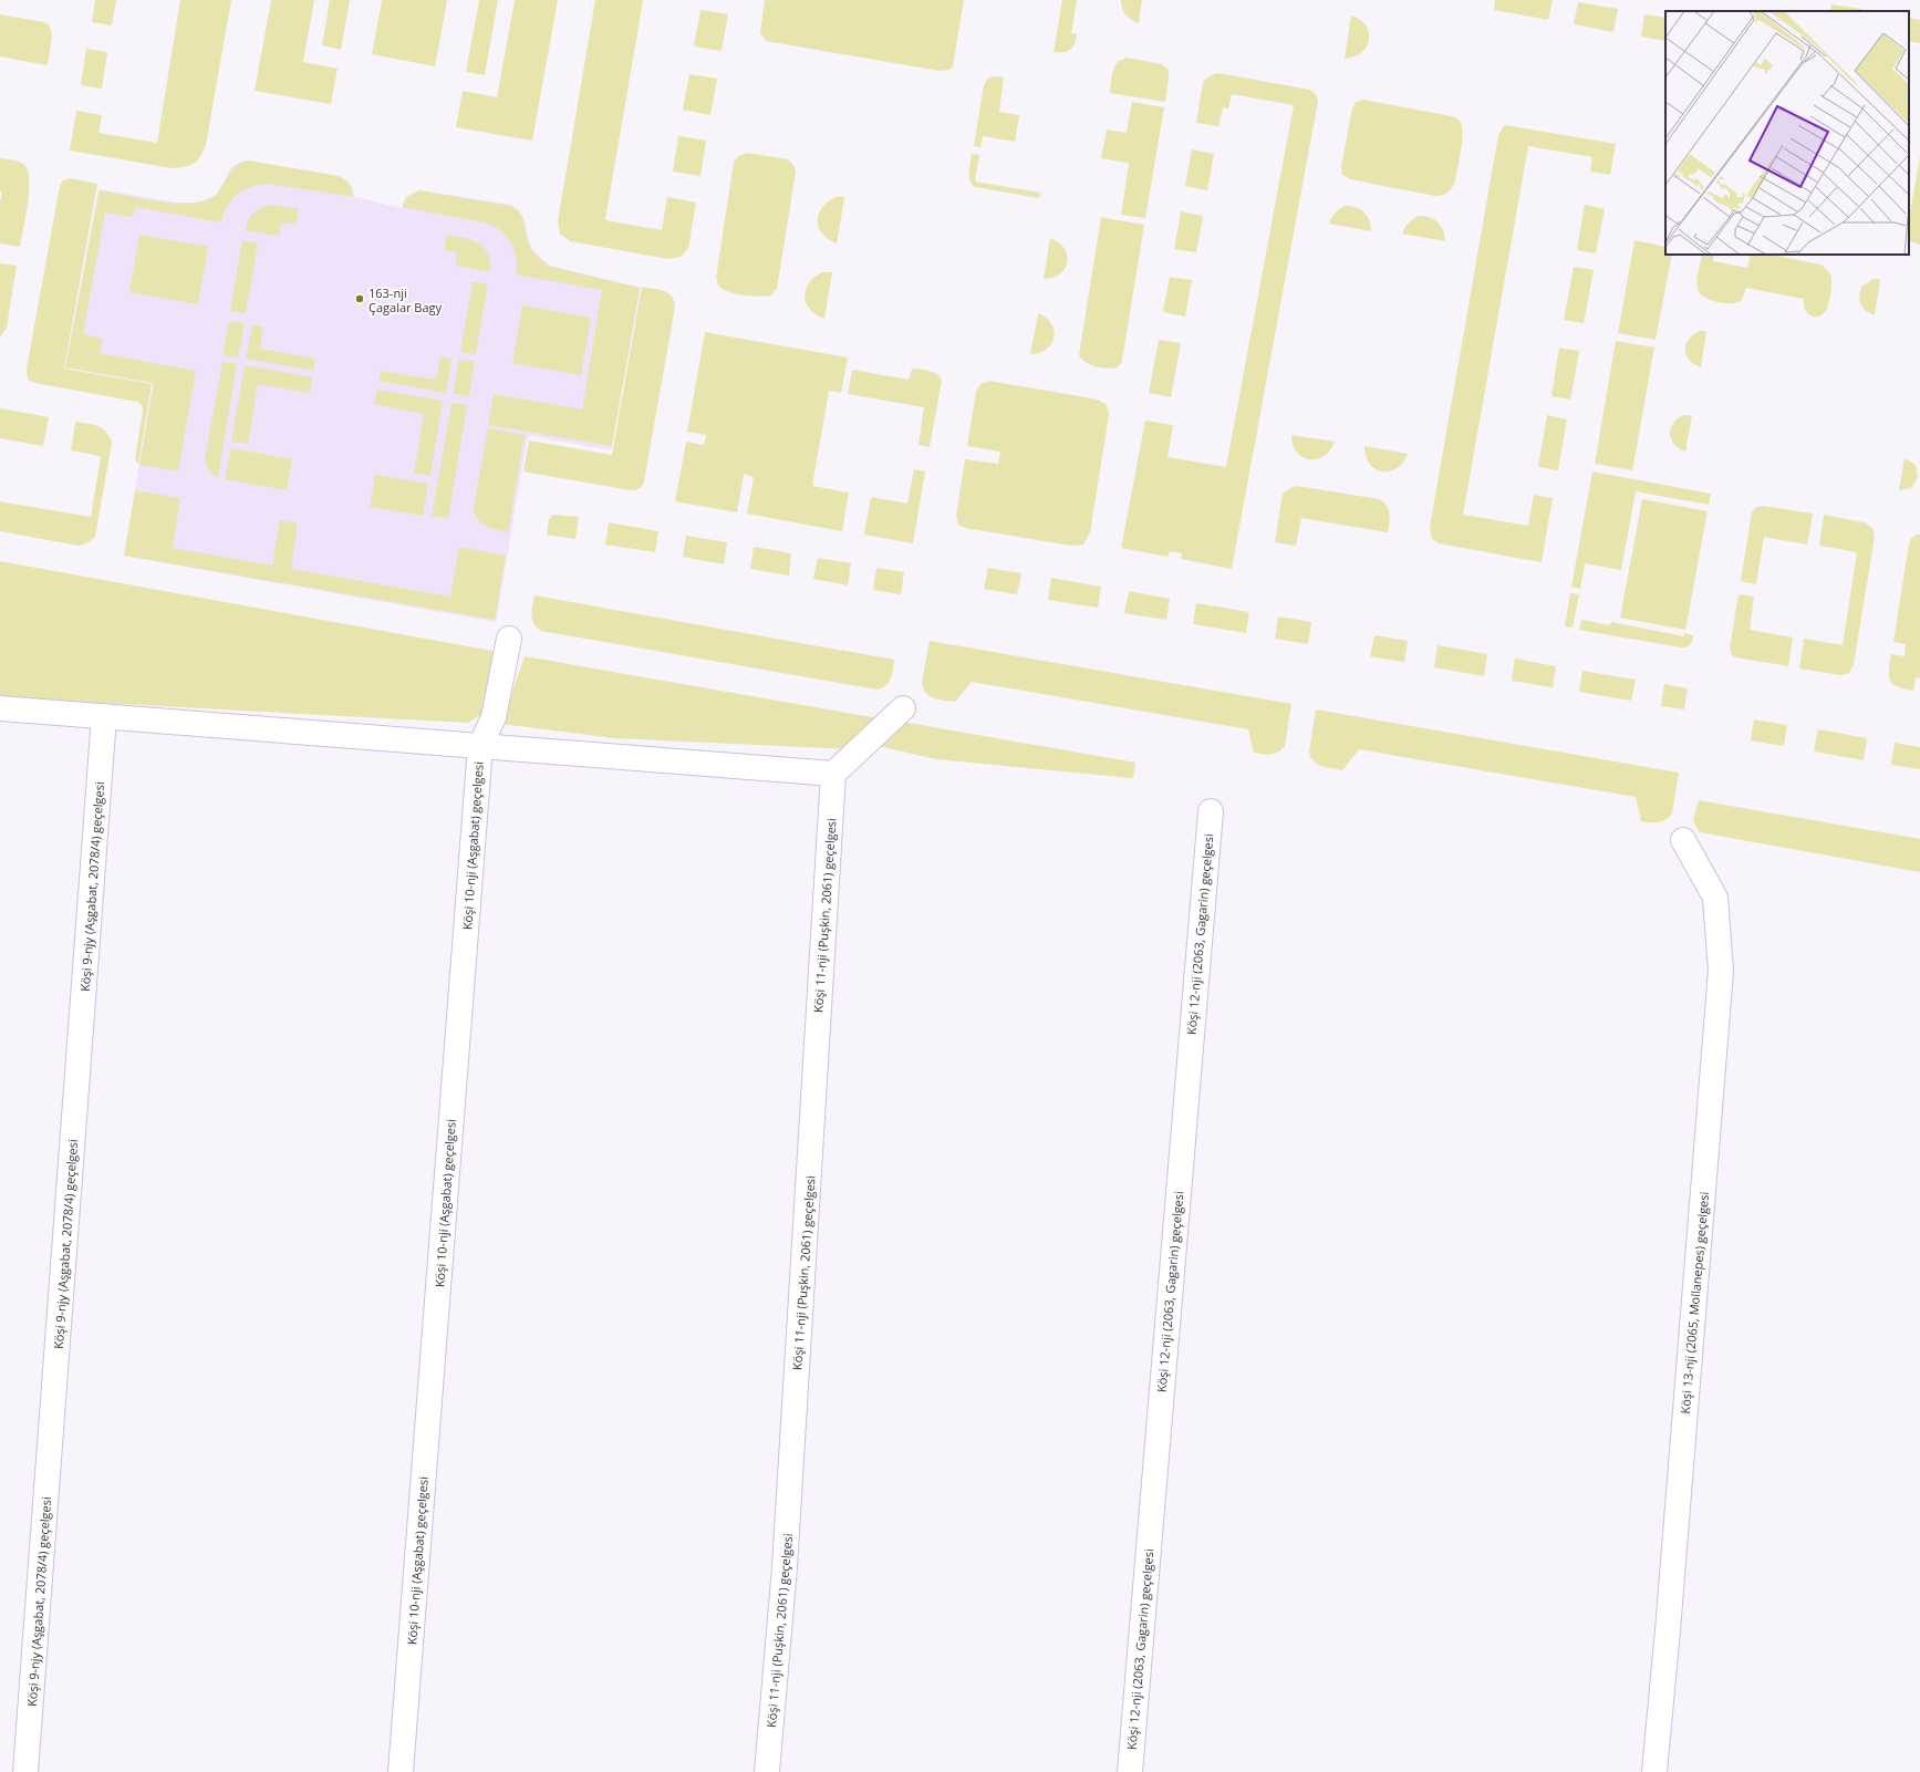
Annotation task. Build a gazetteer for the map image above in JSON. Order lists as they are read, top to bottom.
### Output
{
  "streets": {
    "street": [
      "Köşi 10-nji (Aşgabat) geçelgesi",
      "Köşi 9-njy (Aşgabat, 2078/4) geçelgesi",
      "Köşi 11-nji (Puşkin, 2061) geçelgesi",
      "Köşi 12-nji (2063, Gagarin) geçelgesi",
      "Köşi 13-nji (2065, Mollanepes) geçelgesi"
    ]
  },
  "places": ["163-nji Çagalar Bagy"]
}
